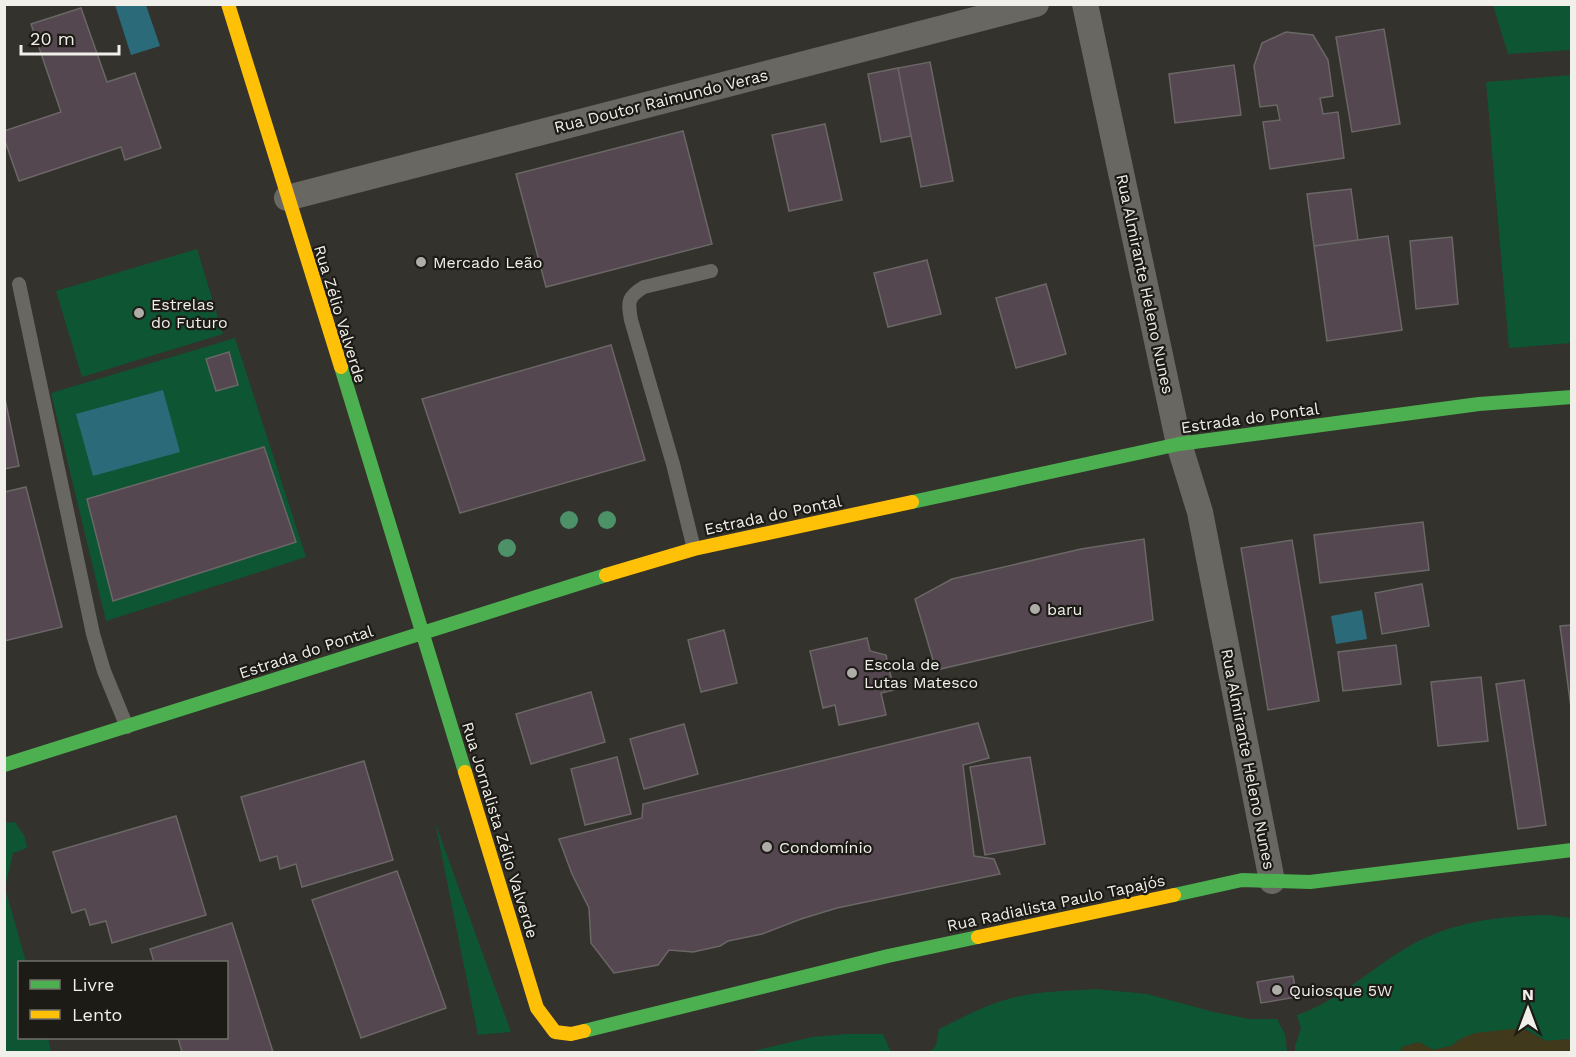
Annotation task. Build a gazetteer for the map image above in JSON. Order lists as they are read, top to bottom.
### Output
{
  "streets": {
    "street": [
      "Rua Doutor Raimundo Veras",
      "Rua Almirante Heleno Nunes",
      "Rua Zélio Valverde",
      "Estrada do Pontal",
      "Rua Jornalista Zélio Valverde",
      "Rua Radialista Paulo Tapajós"
    ]
  },
  "crossings": [
    ["Rua Doutor Raimundo Veras", "Rua Zélio Valverde"],
    ["Rua Almirante Heleno Nunes", "Estrada do Pontal"],
    ["Rua Almirante Heleno Nunes", "Rua Radialista Paulo Tapajós"],
    ["Rua Zélio Valverde", "Estrada do Pontal"],
    ["Rua Zélio Valverde", "Rua Jornalista Zélio Valverde"],
    ["Estrada do Pontal", "Rua Jornalista Zélio Valverde"],
    ["Rua Jornalista Zélio Valverde", "Rua Radialista Paulo Tapajós"]
  ],
  "places": [
    "Mercado Leão",
    "Estrelas do Futuro",
    "baru",
    "Escola de Lutas Matesco",
    "Condomínio",
    "Quiosque 5W"
  ],
  "legend": ["Livre", "Lento"],
  "scale_bar": "20 m",
  "north": "top"
}
